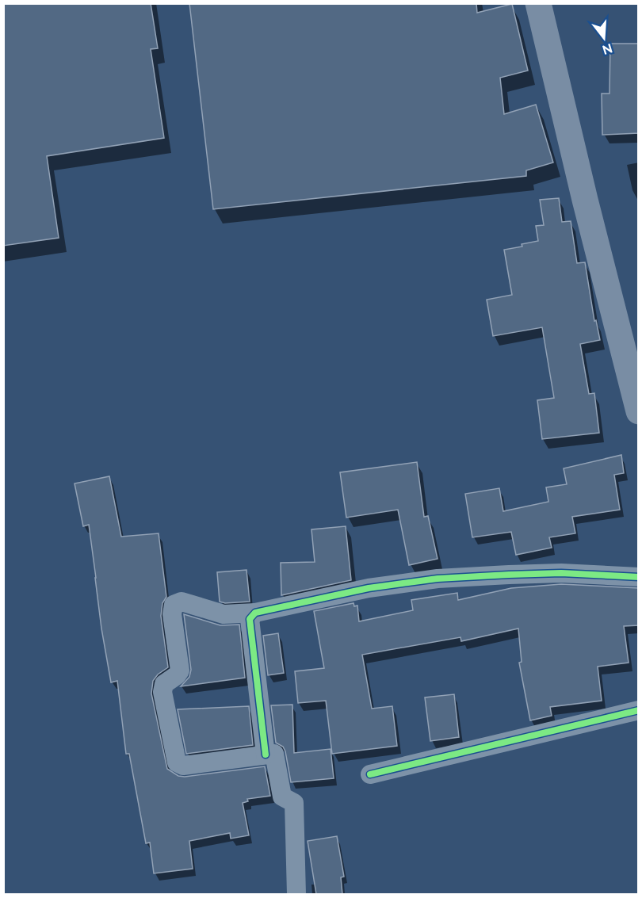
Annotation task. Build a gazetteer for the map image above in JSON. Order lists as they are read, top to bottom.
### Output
{
  "north": "bottom"
}
